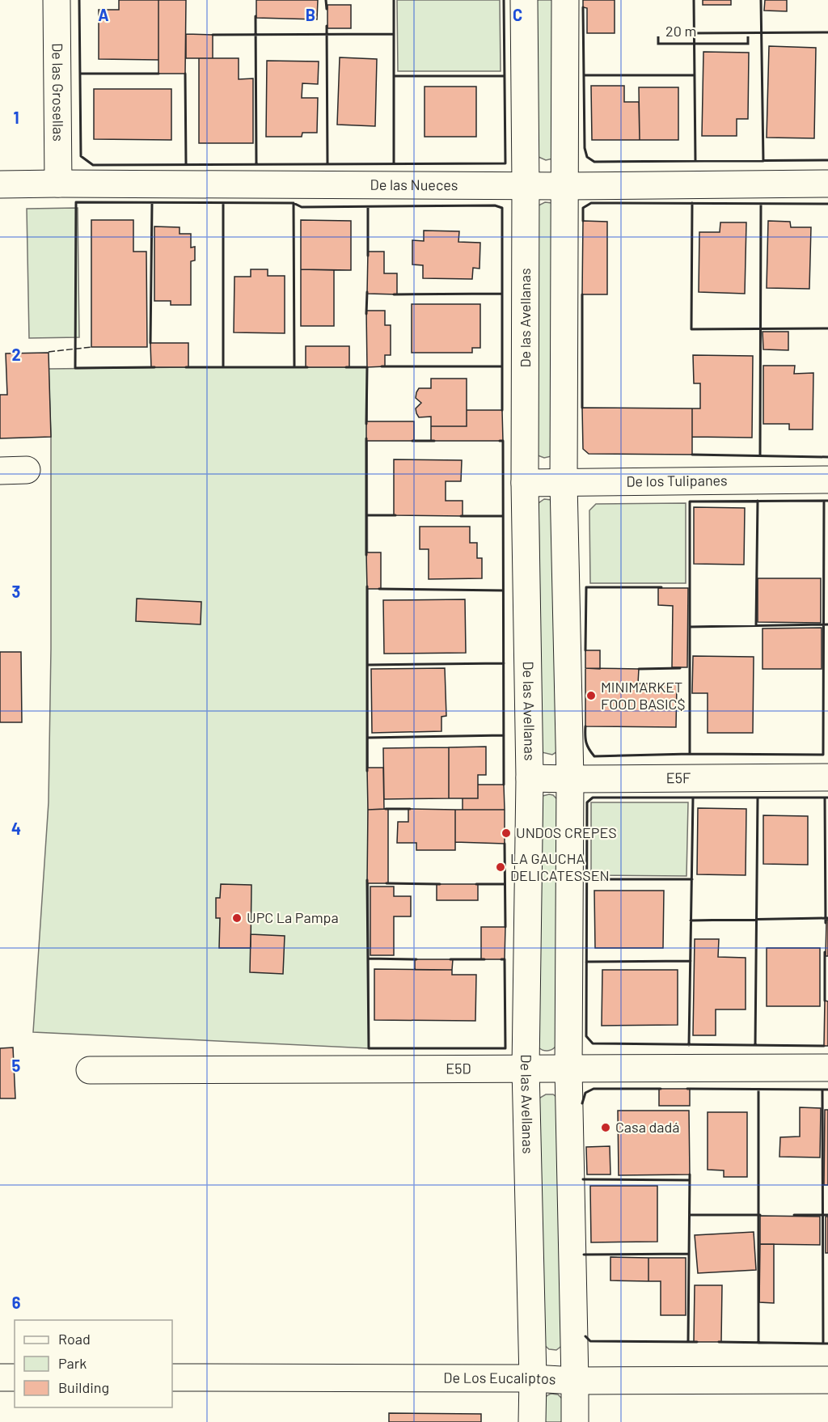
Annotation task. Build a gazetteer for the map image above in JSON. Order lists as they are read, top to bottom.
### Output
{
  "streets": {
    "street": [
      "De las Grosellas",
      "De las Nueces",
      "De las Avellanas",
      "De los Tulipanes",
      "E5F",
      "E5D",
      "De Los Eucaliptos"
    ]
  },
  "crossings": [
    ["De las Grosellas", "De las Nueces"],
    ["De las Nueces", "De las Avellanas"],
    ["De las Avellanas", "De los Tulipanes"],
    ["De las Avellanas", "E5F"],
    ["De las Avellanas", "E5D"],
    ["De las Avellanas", "De Los Eucaliptos"]
  ],
  "places": [
    "MINIMARKET FOOD BASIC$",
    "UNDOS CREPES",
    "LA GAUCHA DELICATESSEN",
    "UPC La Pampa",
    "Casa dadá"
  ],
  "legend": ["Road", "Park", "Building"],
  "scale_bar": "20 m",
  "grid": {
    "columns": ["A", "B", "C"],
    "rows": [
      "1",
      "2",
      "3",
      "4",
      "5",
      "6"
    ]
  }
}
